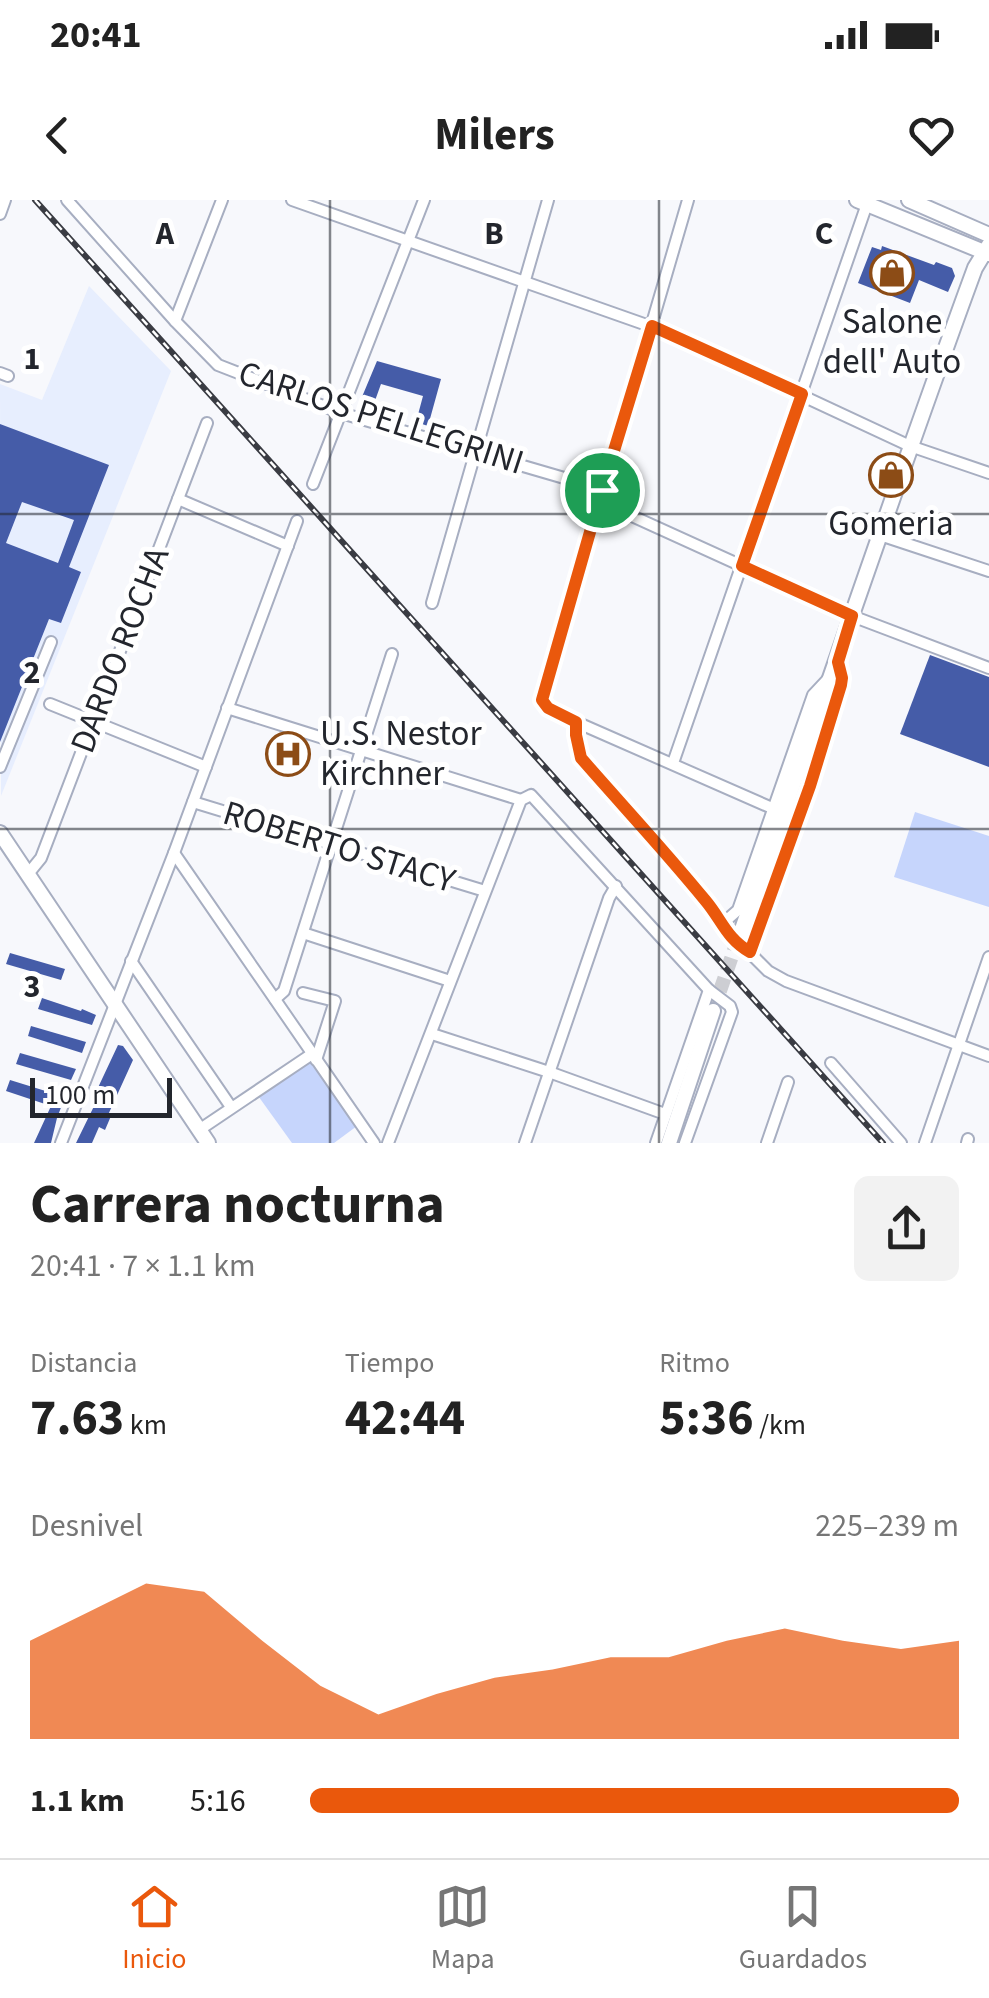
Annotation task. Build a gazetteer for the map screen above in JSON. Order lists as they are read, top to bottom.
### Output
{
  "streets": {
    "street": ["CARLOS PELLEGRINI", "DARDO ROCHA", "ROBERTO STACY"]
  },
  "crossings": [
    ["DARDO ROCHA", "ROBERTO STACY"]
  ],
  "places": {
    "shop": ["Salone dell' Auto", "Gomeria"],
    "hospital": ["U.S. Nestor Kirchner"]
  },
  "scale_bar": "100 m",
  "page": {
    "status": "20:41",
    "header": "Milers",
    "scale": "100 m",
    "heading": ["Carrera nocturna", "20:41 · 7 × 1.1 km"],
    "stats": [
      ["Distancia", "7.63 km"],
      ["Tiempo", "42:44"],
      ["Ritmo", "5:36 /km"]
    ],
    "chart": ["Desnivel", "225–239 m"],
    "list": [
      {
        "name": "1.1 km",
        "note": "5:16"
      }
    ],
    "tabs": ["Inicio", "Mapa", "Guardados"]
  },
  "grid": {
    "columns": ["A", "B", "C"],
    "rows": ["1", "2", "3"]
  }
}
